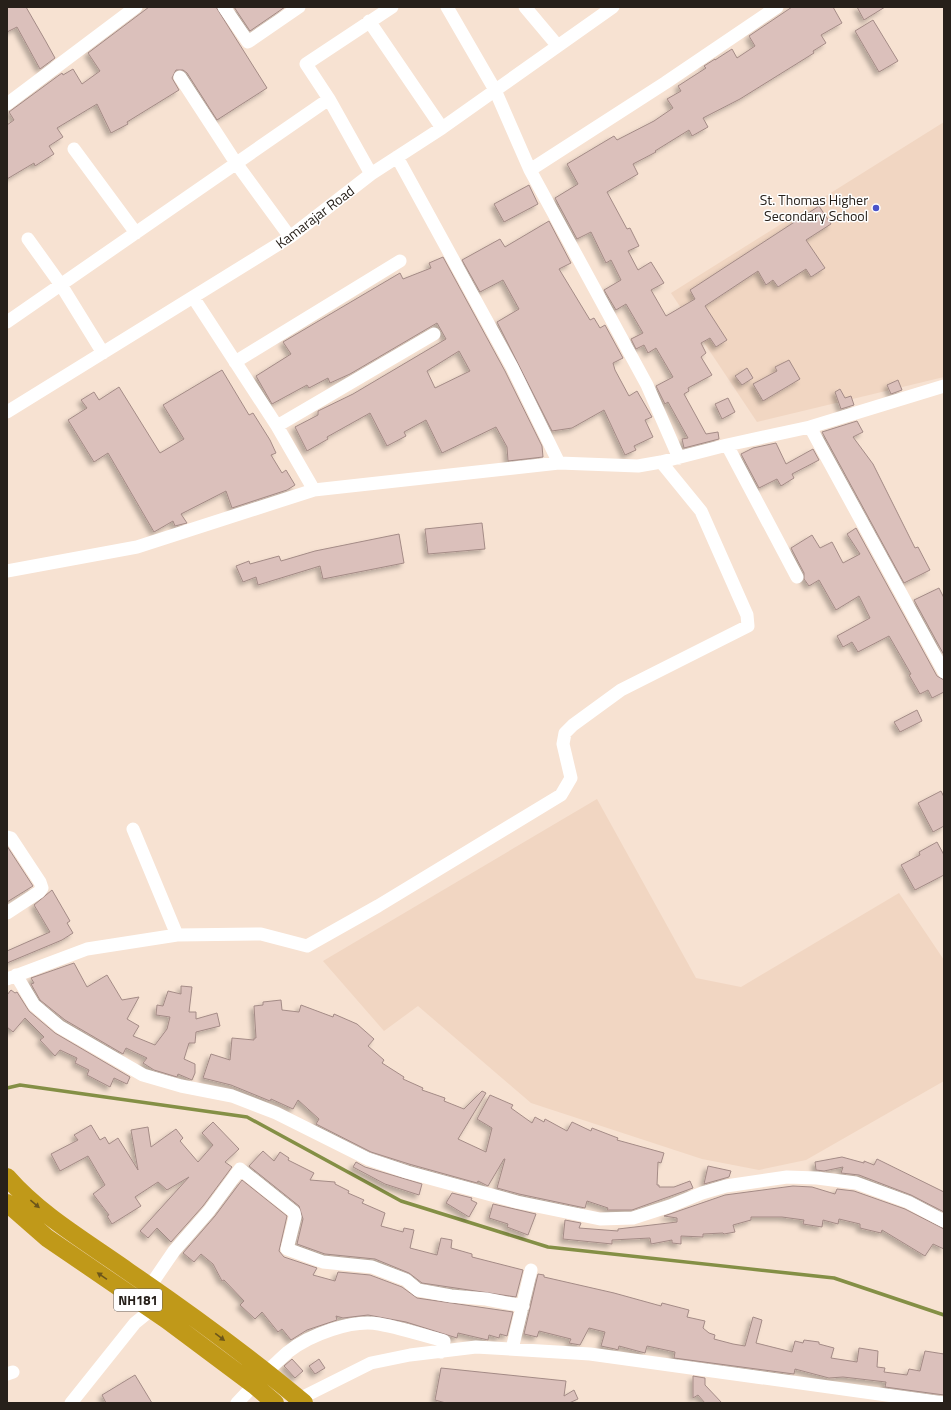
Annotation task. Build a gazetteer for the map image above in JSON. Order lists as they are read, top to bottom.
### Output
{
  "streets": {
    "highway": ["NH181"],
    "street": ["Kamarajar Road"]
  },
  "places": ["St. Thomas Higher Secondary School"]
}
